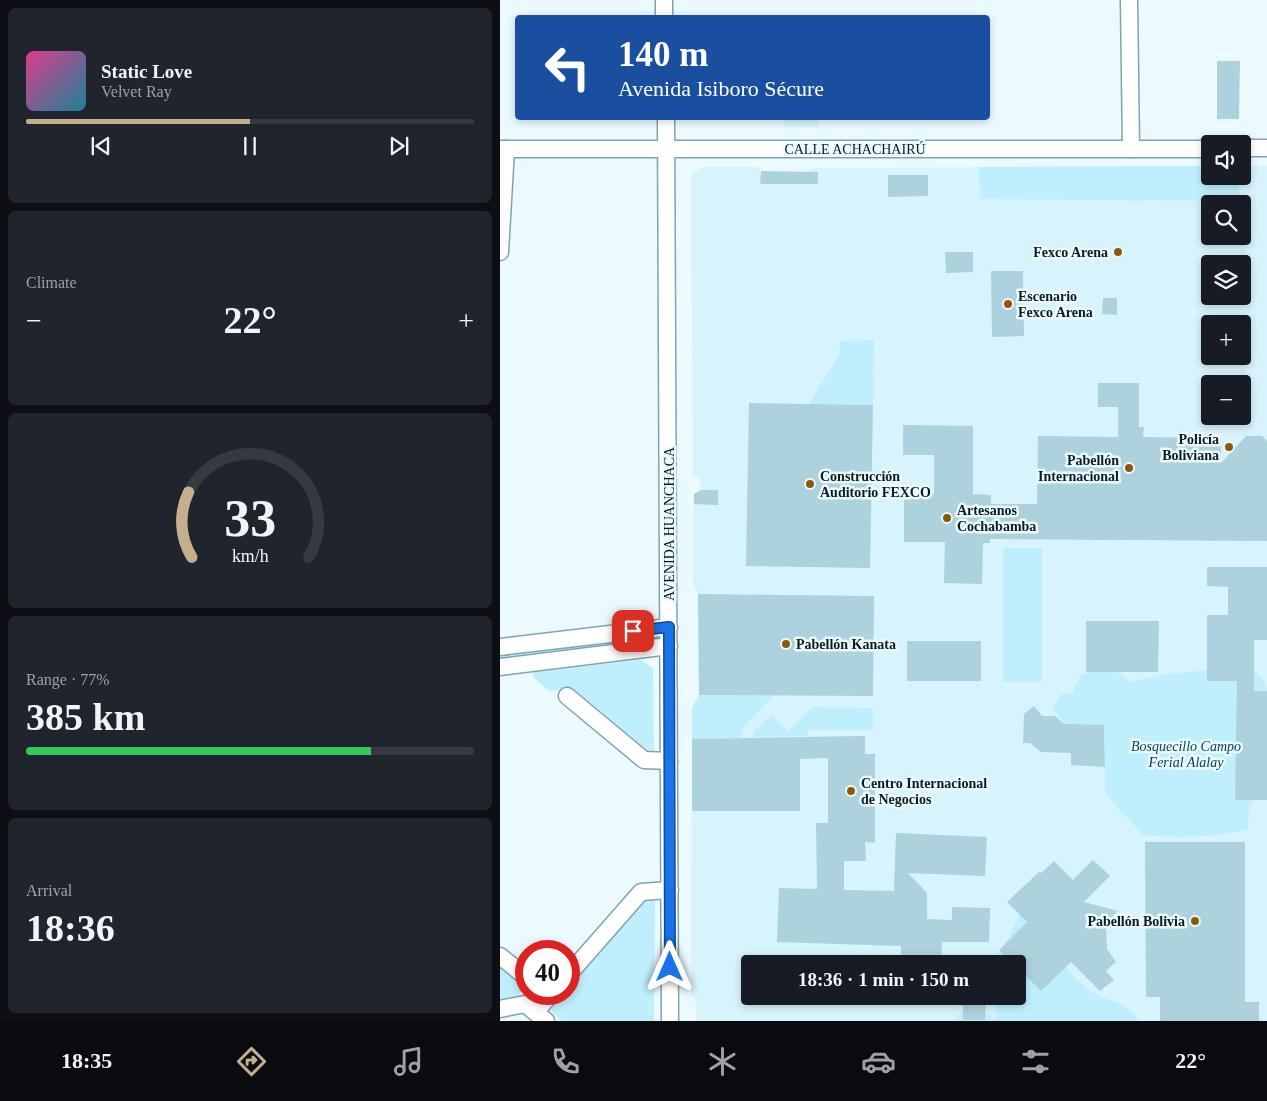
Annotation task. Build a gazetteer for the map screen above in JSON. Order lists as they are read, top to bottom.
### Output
{
  "streets": {
    "street": ["CALLE ACHACHAIRÚ", "AVENIDA HUANCHACA"]
  },
  "crossings": [
    ["CALLE ACHACHAIRÚ", "AVENIDA HUANCHACA"]
  ],
  "parks": ["Bosquecillo Campo Ferial Alalay"],
  "places": [
    "Fexco Arena",
    "Escenario Fexco Arena",
    "Policía Boliviana",
    "Pabellón Internacional",
    "Construcción Auditorio FEXCO",
    "Artesanos Cochabamba",
    "Pabellón Kanata",
    "Centro Internacional de Negocios",
    "Pabellón Bolivia"
  ],
  "page": {
    "turn": ["140 m", "Avenida Isiboro Sécure"],
    "song": ["Static Love", "Velvet Ray"],
    "map_buttons": ["+", "−"],
    "tile": [
      "Climate",
      ["Range · 77%", "385 km"],
      ["Arrival", "18:36"]
    ],
    "heat": ["−", "22°", "+"],
    "limit": "40",
    "trip": "18:36 · 1 min · 150 m",
    "tabs": ["18:35", "22°"],
    "gauge": ["33", "km/h"]
  }
}
